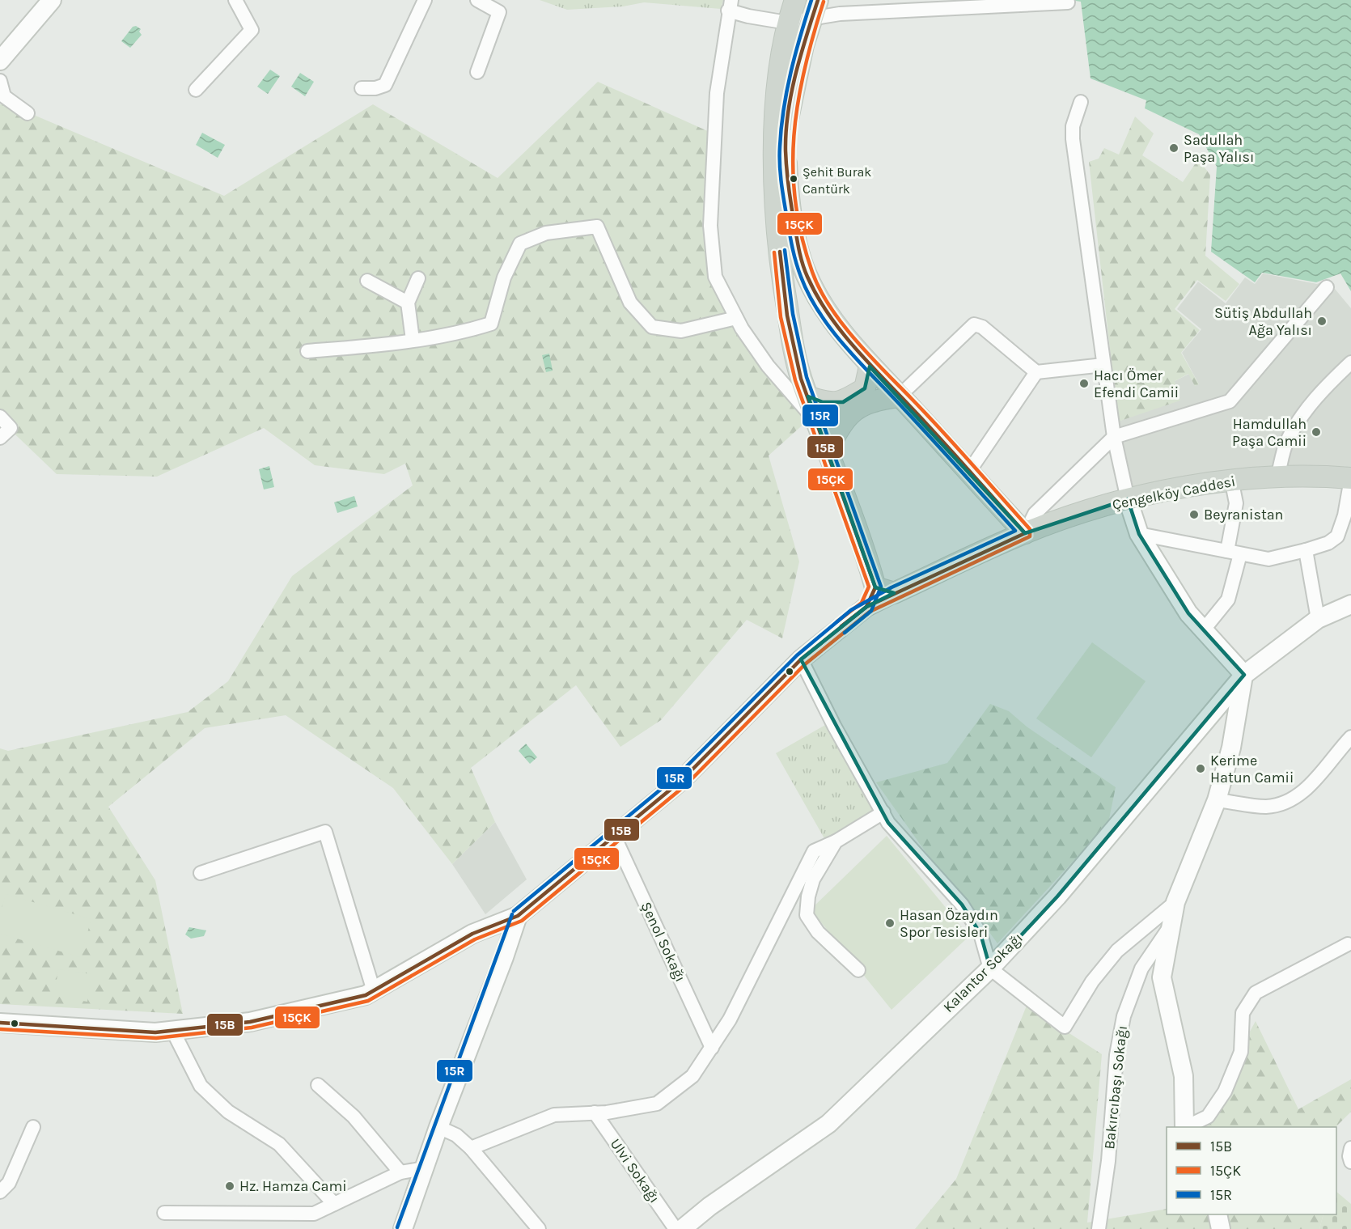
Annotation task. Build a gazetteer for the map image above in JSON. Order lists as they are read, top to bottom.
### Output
{
  "streets": {
    "main road": ["Çengelköy Caddesi"],
    "street": [
      "Şenol Sokağı",
      "Kalantor Sokağı",
      "Bakırcıbaşı Sokağı",
      "Ulvi Sokağı"
    ]
  },
  "places": [
    "Sadullah Paşa Yalısı",
    "Şehit Burak Cantürk",
    "Sütiş Abdullah Ağa Yalısı",
    "Hacı Ömer Efendi Camii",
    "Hamdullah Paşa Camii",
    "Beyranistan",
    "Kerime Hatun Camii",
    "Hasan Özaydın Spor Tesisleri",
    "Hz. Hamza Cami"
  ],
  "lines": ["transit line 15B", "transit line 15R", "transit line 15ÇK"],
  "legend": ["15B", "15ÇK", "15R"]
}
